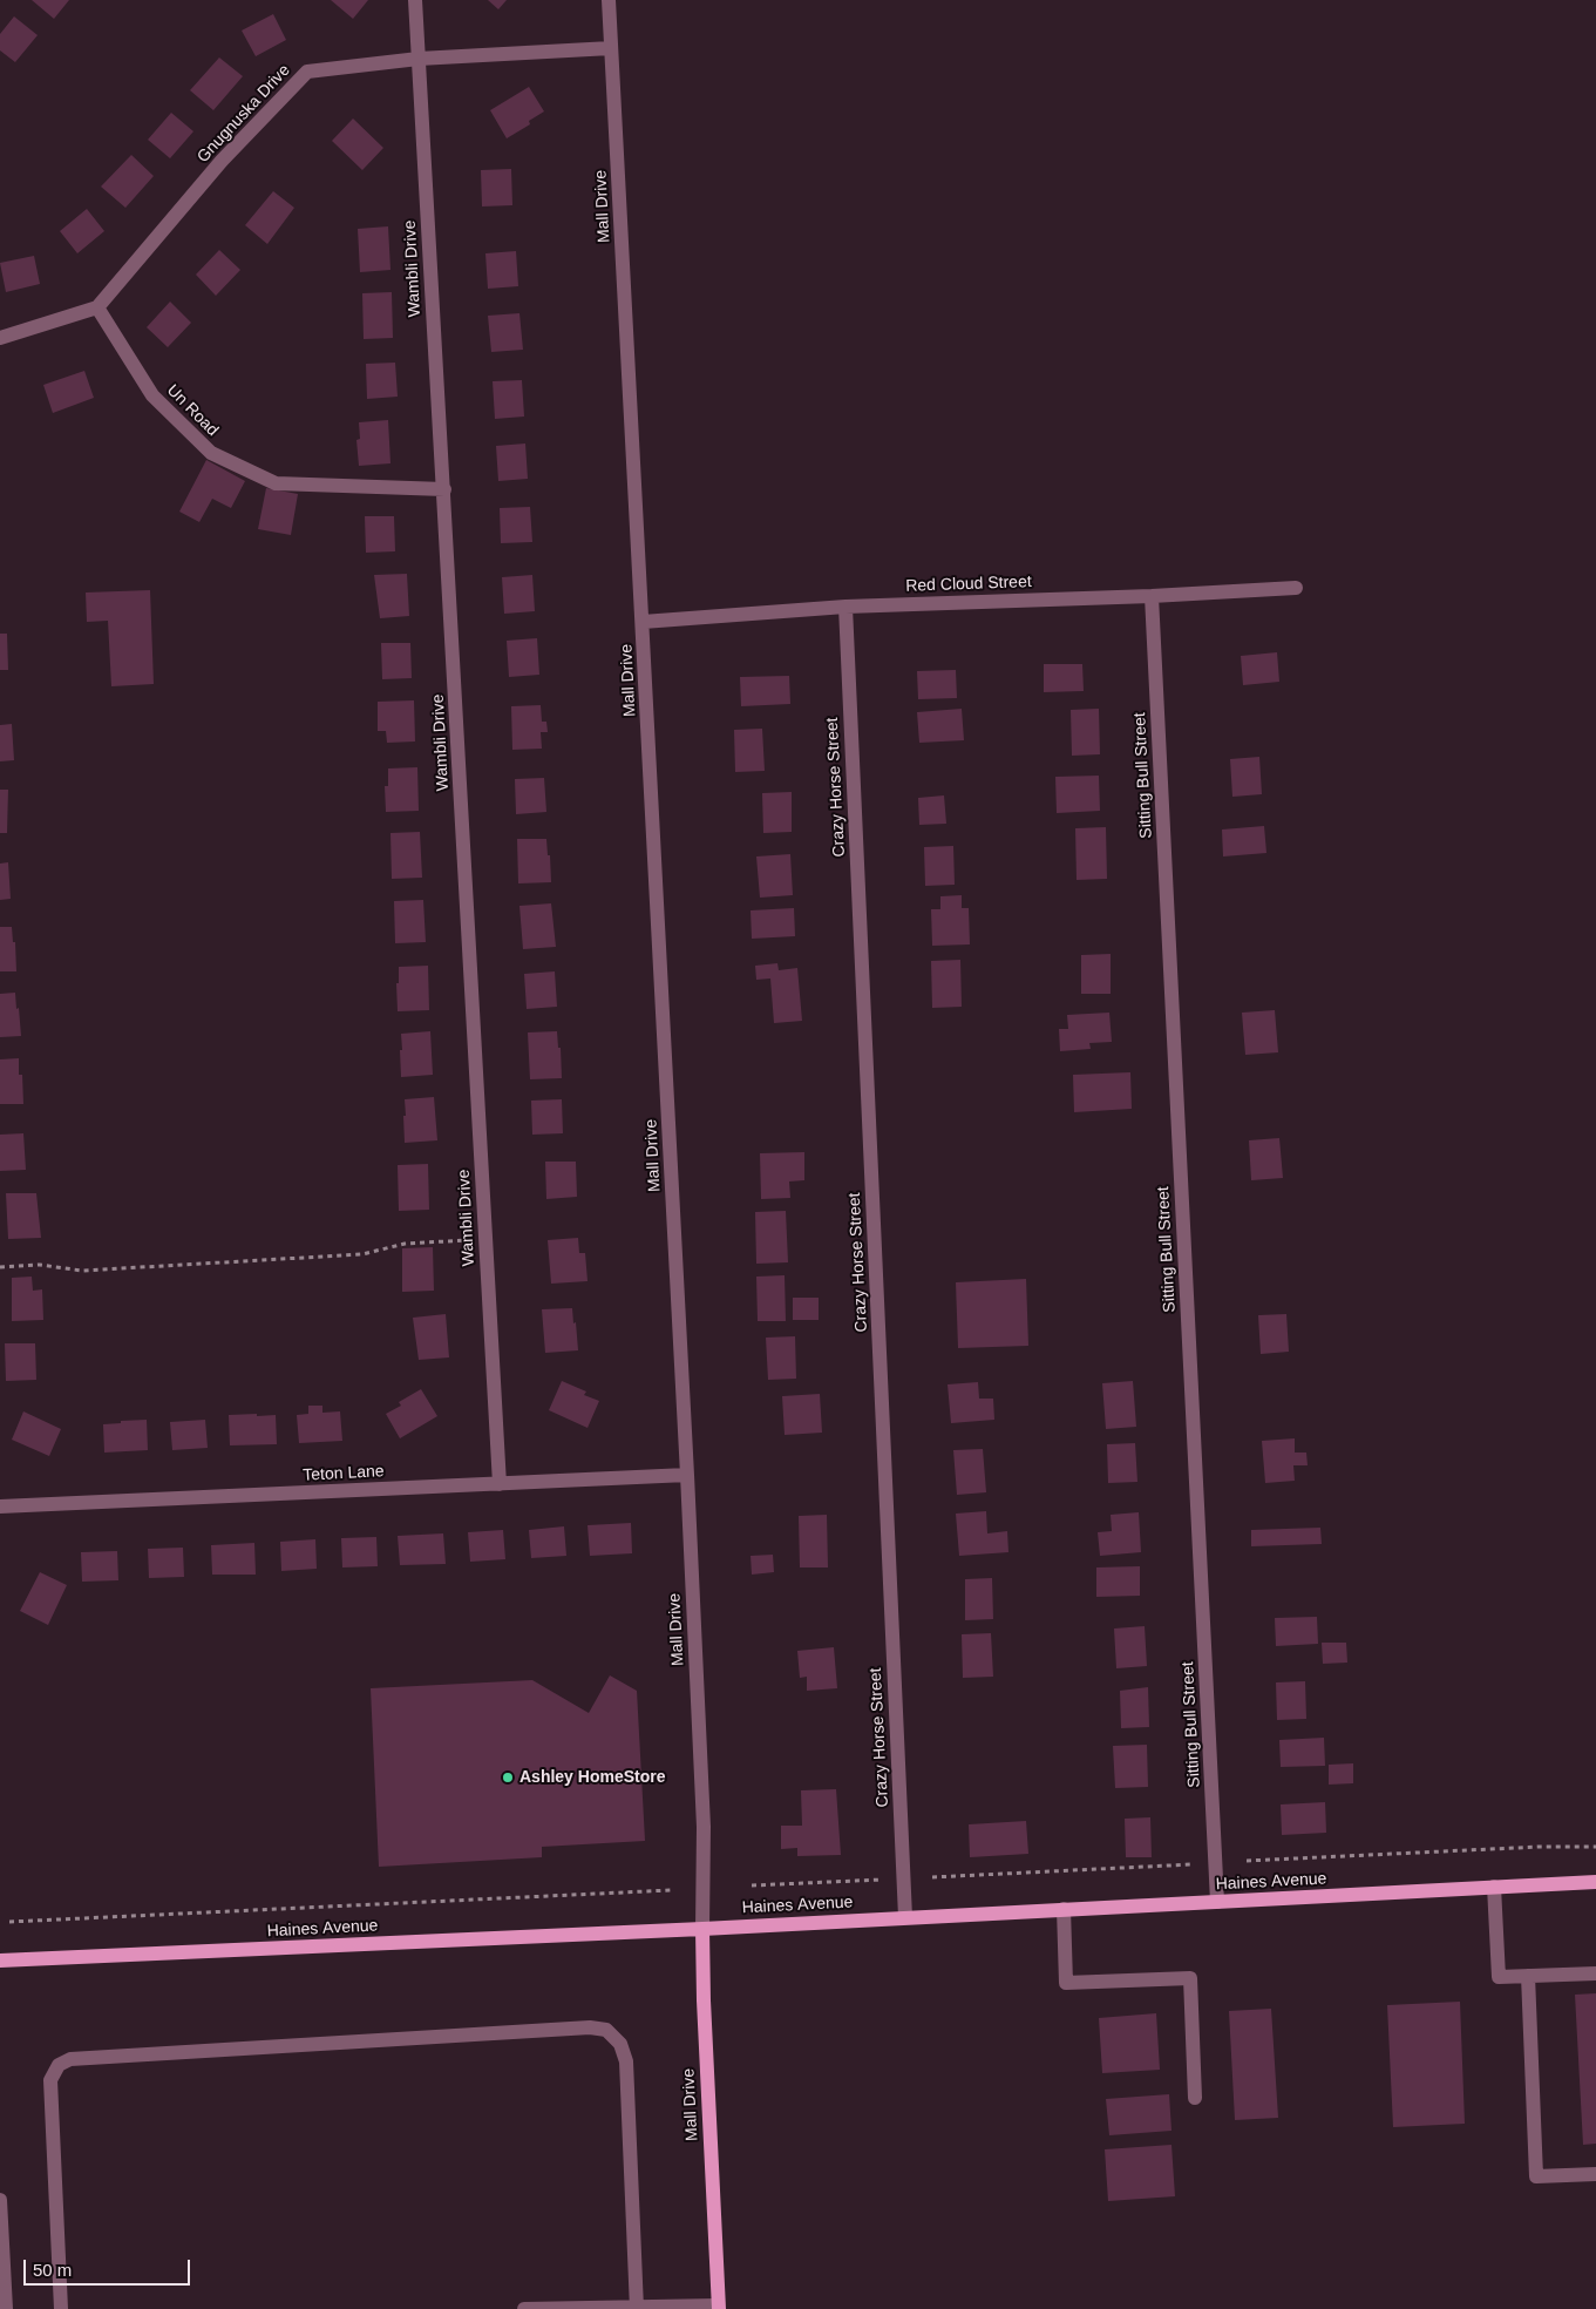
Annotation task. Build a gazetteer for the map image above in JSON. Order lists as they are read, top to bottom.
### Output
{
  "streets": {
    "main road": ["Mall Drive", "Haines Avenue"],
    "street": [
      "Gnugnuska Drive",
      "Wambli Drive",
      "Un Road",
      "Red Cloud Street",
      "Sitting Bull Street",
      "Crazy Horse Street",
      "Teton Lane"
    ]
  },
  "crossings": [
    ["Gnugnuska Drive", "Mall Drive"],
    ["Gnugnuska Drive", "Wambli Drive"],
    ["Gnugnuska Drive", "Un Road"],
    ["Mall Drive", "Red Cloud Street"],
    ["Mall Drive", "Teton Lane"],
    ["Mall Drive", "Haines Avenue"],
    ["Wambli Drive", "Un Road"],
    ["Wambli Drive", "Teton Lane"],
    ["Red Cloud Street", "Sitting Bull Street"],
    ["Red Cloud Street", "Crazy Horse Street"],
    ["Sitting Bull Street", "Haines Avenue"],
    ["Crazy Horse Street", "Haines Avenue"]
  ],
  "places": ["Ashley HomeStore"],
  "scale_bar": "50 m"
}
